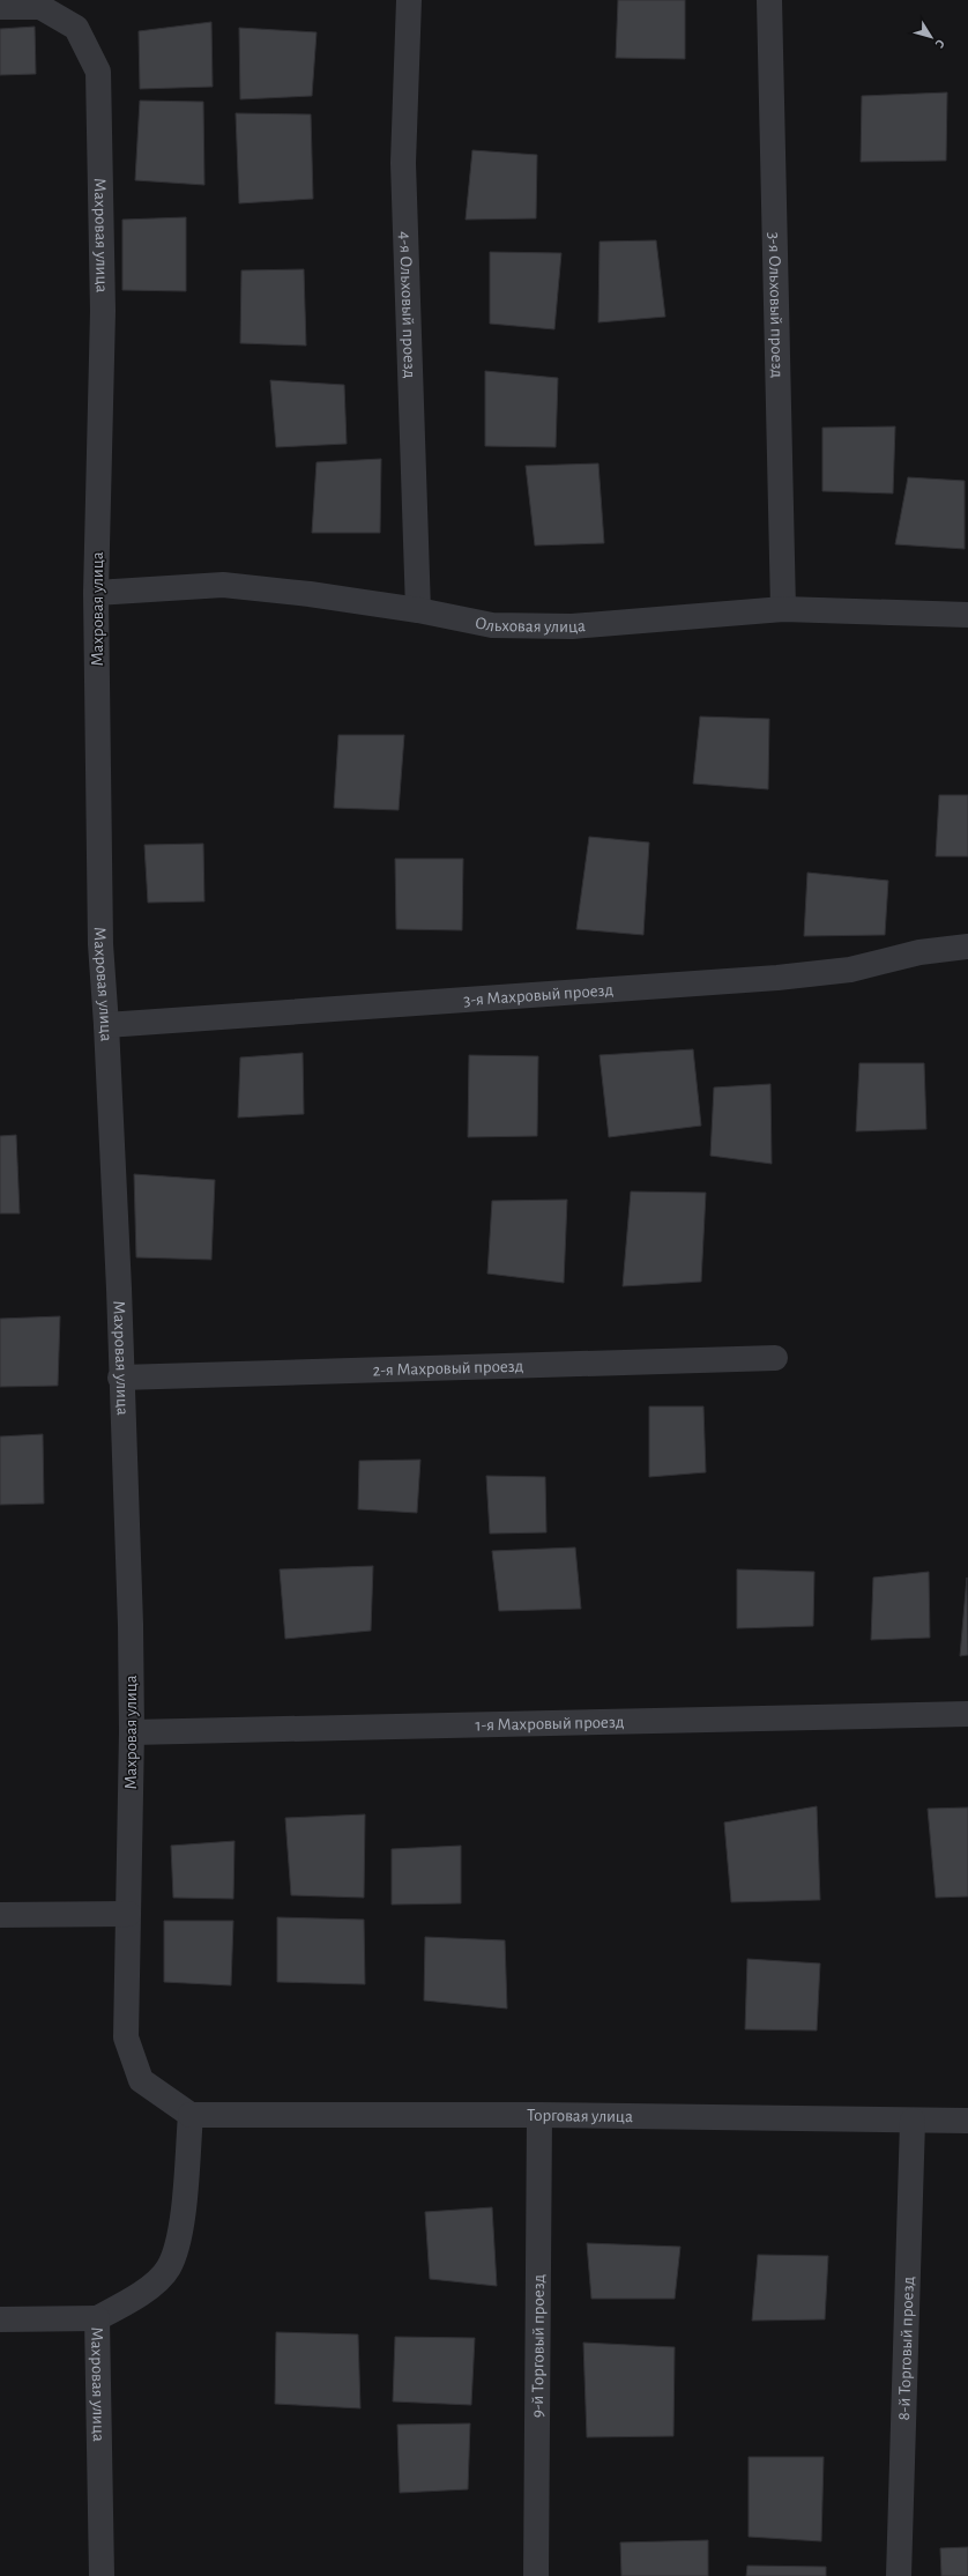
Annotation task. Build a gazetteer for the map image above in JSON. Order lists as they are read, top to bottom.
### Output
{
  "streets": {
    "street": [
      "Махровая улица",
      "4-я Ольховый проезд",
      "3-я Ольховый проезд",
      "Ольховая улица",
      "3-я Махровый проезд",
      "2-я Махровый проезд",
      "1-я Махровый проезд",
      "Торговая улица",
      "9-й Торговый проезд",
      "8-й Торговый проезд"
    ]
  },
  "crossings": [
    ["Махровая улица", "Ольховая улица"],
    ["Махровая улица", "3-я Махровый проезд"],
    ["Махровая улица", "2-я Махровый проезд"],
    ["Махровая улица", "1-я Махровый проезд"],
    ["Махровая улица", "Торговая улица"],
    ["4-я Ольховый проезд", "Ольховая улица"],
    ["3-я Ольховый проезд", "Ольховая улица"],
    ["Торговая улица", "9-й Торговый проезд"],
    ["Торговая улица", "8-й Торговый проезд"]
  ],
  "north": "bottom right"
}
